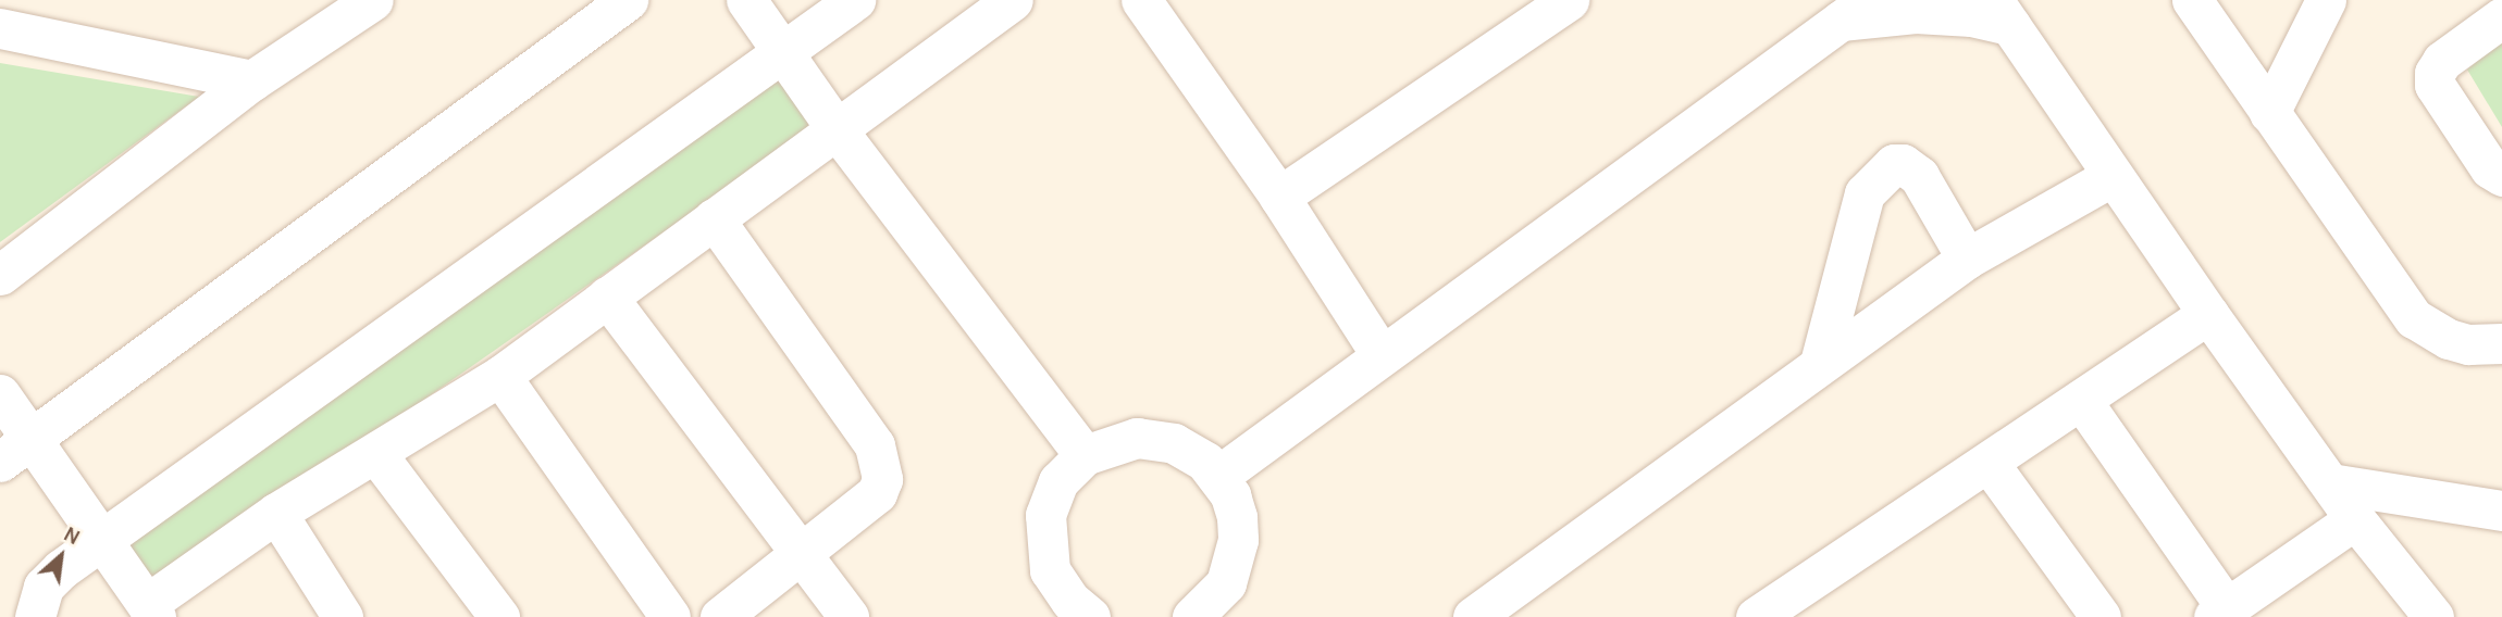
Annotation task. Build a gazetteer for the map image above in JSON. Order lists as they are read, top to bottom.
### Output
{
  "north": "top right"
}
